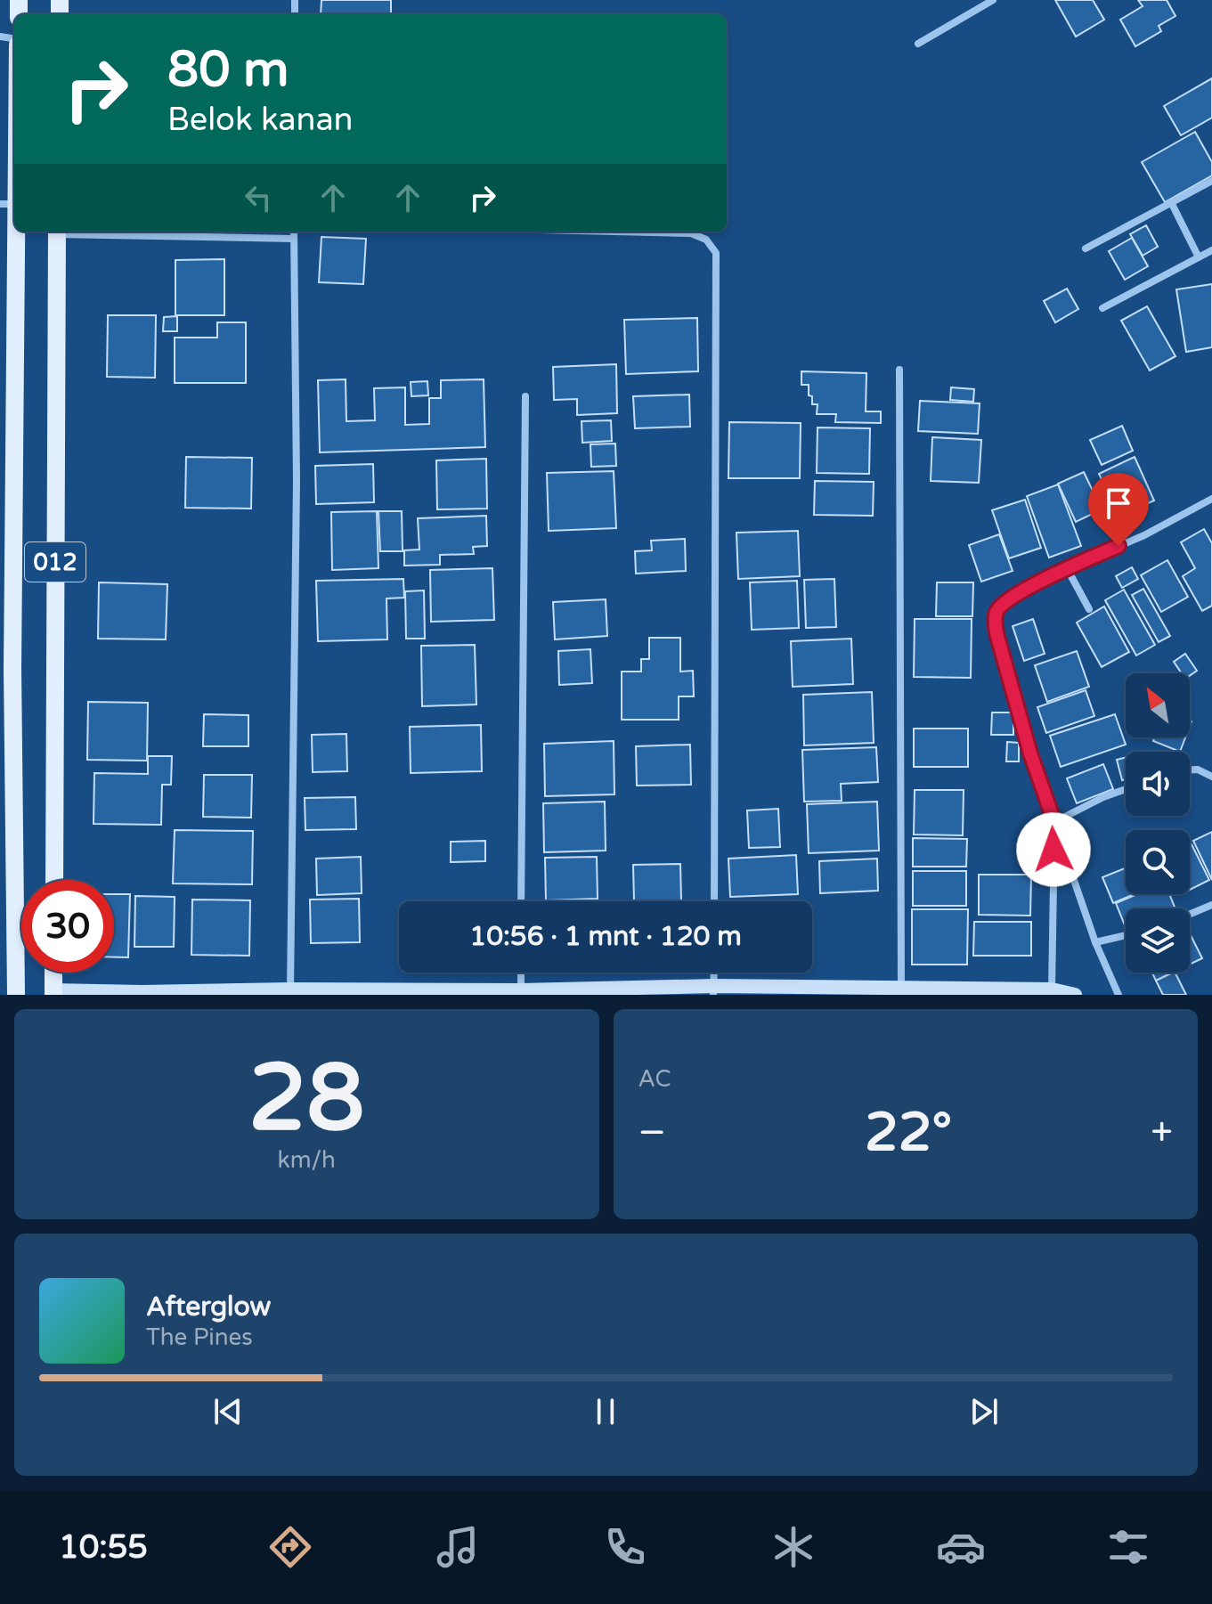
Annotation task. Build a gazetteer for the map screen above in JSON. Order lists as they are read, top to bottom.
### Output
{
  "streets": {
    "main road": ["012"]
  },
  "north": "top left",
  "page": {
    "turn": ["80 m", "Belok kanan"],
    "limit": "30",
    "trip": "10:56 · 1 mnt · 120 m",
    "tile": [
      ["28", "km/h"],
      "AC"
    ],
    "heat": ["−", "22°", "+"],
    "song": ["Afterglow", "The Pines"],
    "tabs": "10:55"
  }
}
